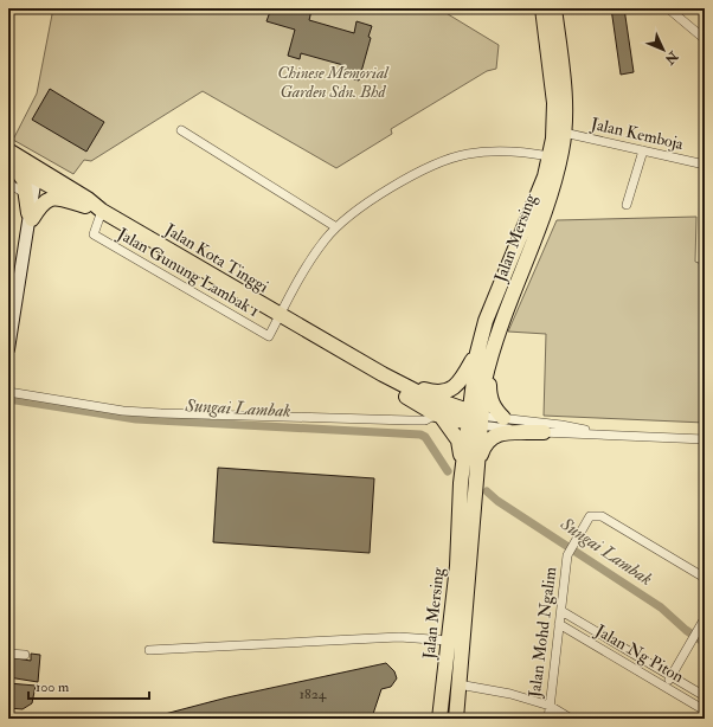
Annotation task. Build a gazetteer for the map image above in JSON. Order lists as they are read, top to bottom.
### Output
{
  "streets": {
    "highway": ["Jalan Mersing", "Jalan Kota Tinggi"],
    "street": [
      "Jalan Kemboja",
      "Jalan Gunung Lambak 1",
      "Jalan Mohd Ngalim",
      "Jalan Ng Piton"
    ]
  },
  "crossings": [
    ["Jalan Kemboja", "Jalan Mersing"],
    ["Jalan Mersing", "Jalan Kota Tinggi"],
    ["Jalan Kota Tinggi", "Jalan Gunung Lambak 1"],
    ["Jalan Mohd Ngalim", "Jalan Ng Piton"]
  ],
  "water": ["Sungai Lambak"],
  "parks": ["Chinese Memorial Garden Sdn. Bhd"],
  "house_numbers": ["1824"],
  "scale_bar": "100 m",
  "north": "bottom right"
}
